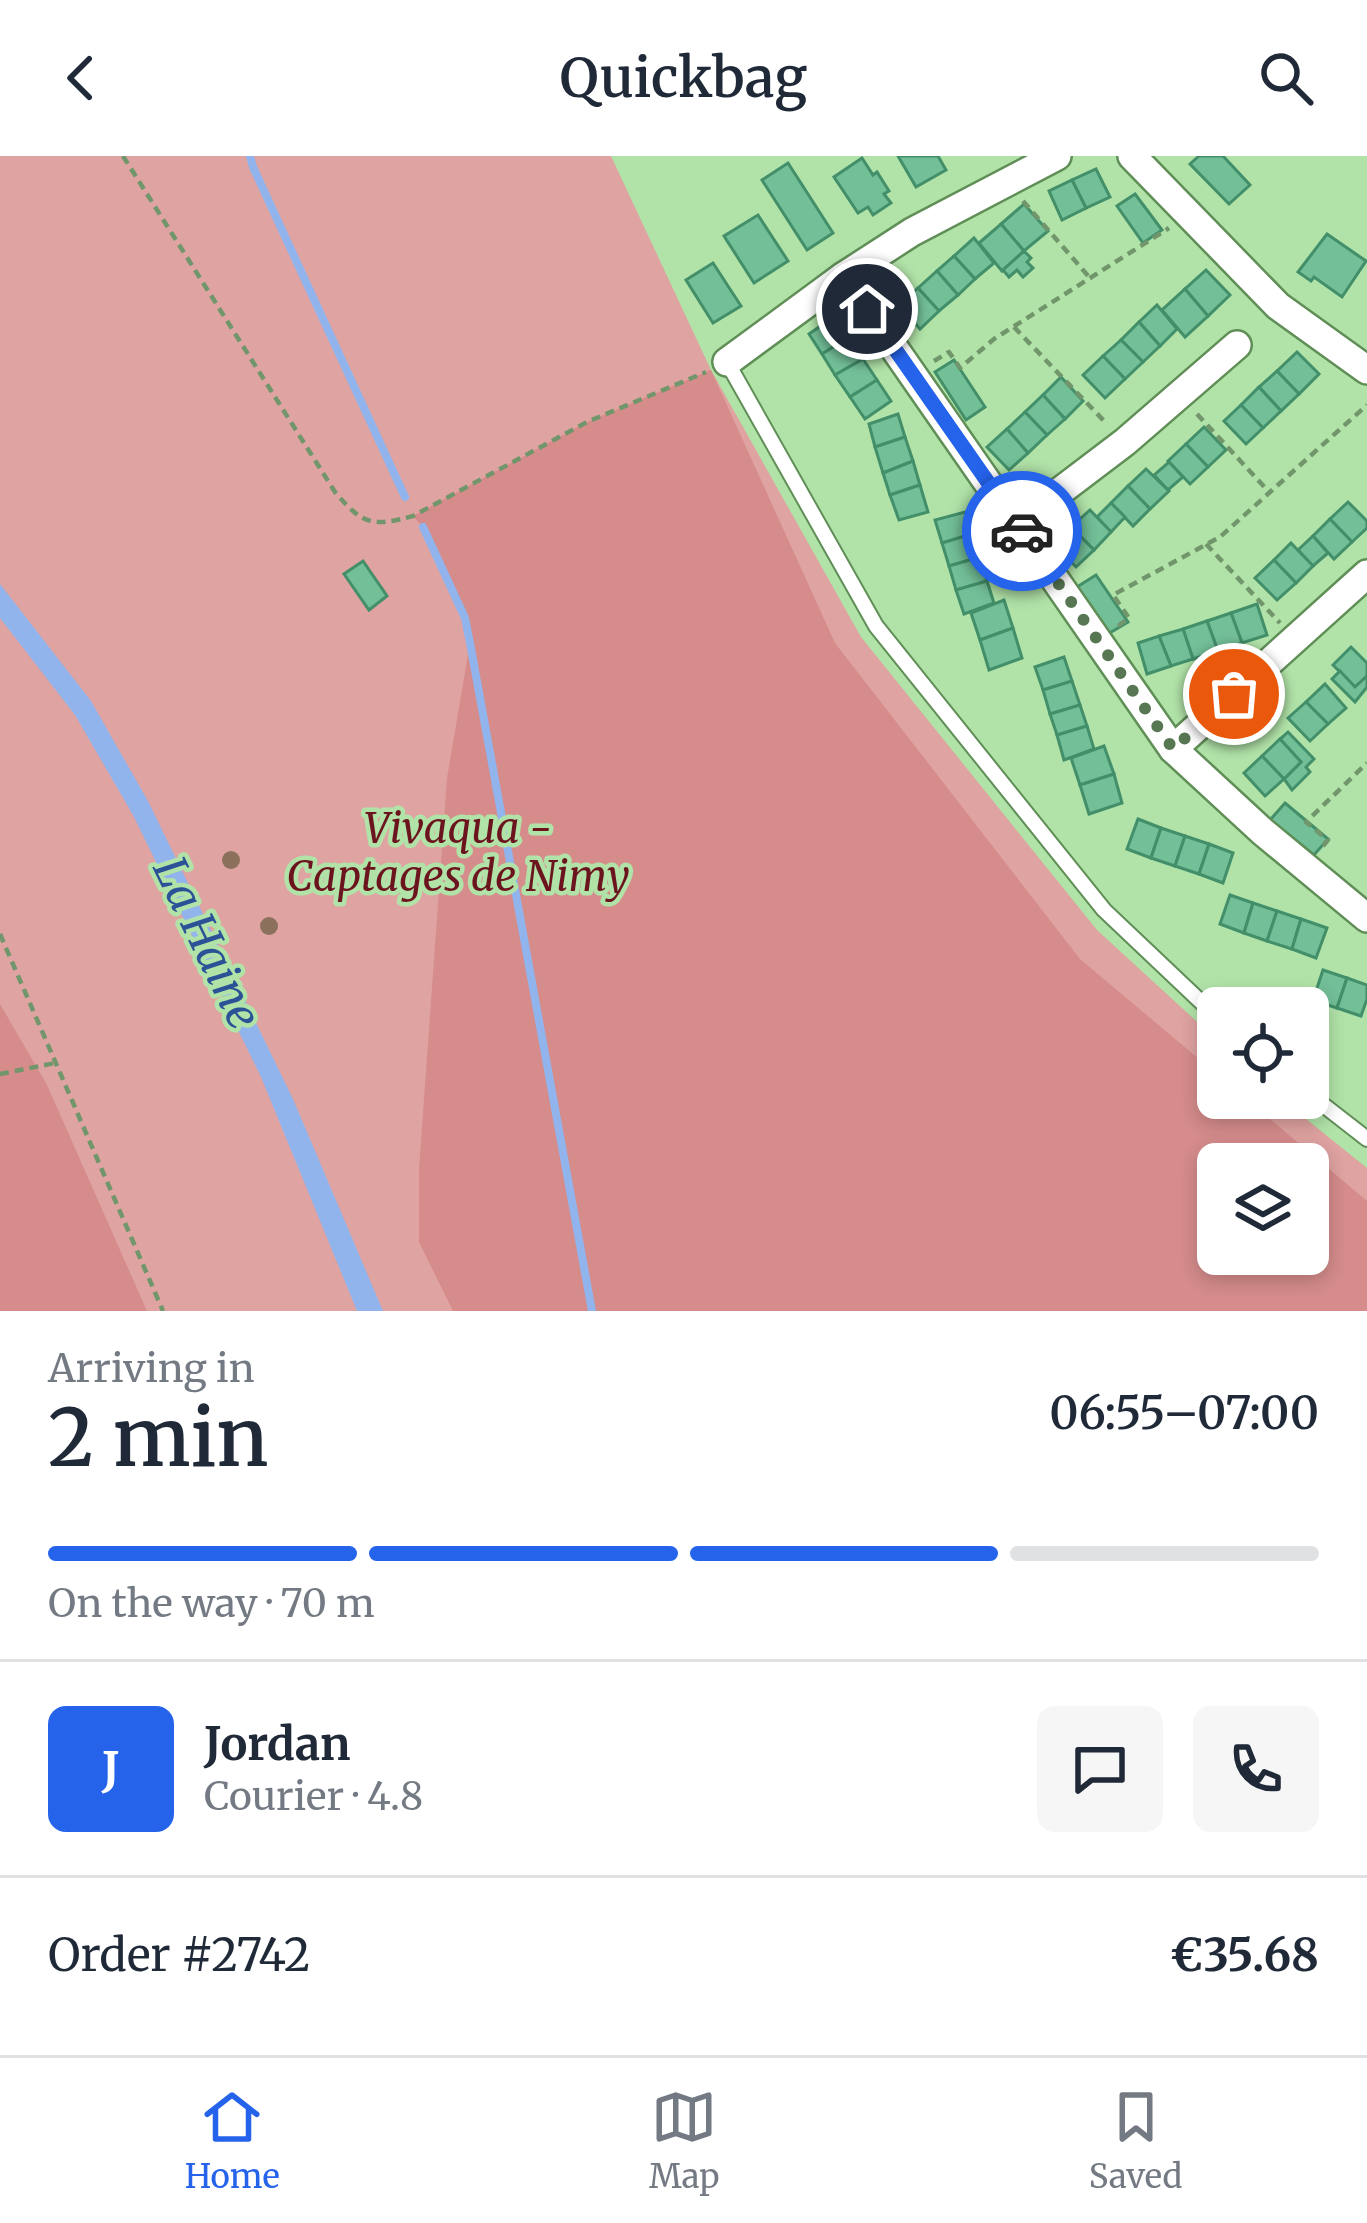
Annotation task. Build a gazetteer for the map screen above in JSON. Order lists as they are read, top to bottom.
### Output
{
  "water": ["La Haine"],
  "parks": ["Vivaqua - Captages de Nimy"],
  "page": {
    "header": "Quickbag",
    "heading": ["2 min", "Arriving in", "06:55–07:00"],
    "panel": [
      "Jordan",
      "Courier · 4.8",
      "Order #2742",
      "€35.68"
    ],
    "bar": "On the way · 70 m",
    "round": "J",
    "tabs": ["Home", "Map", "Saved"]
  }
}
